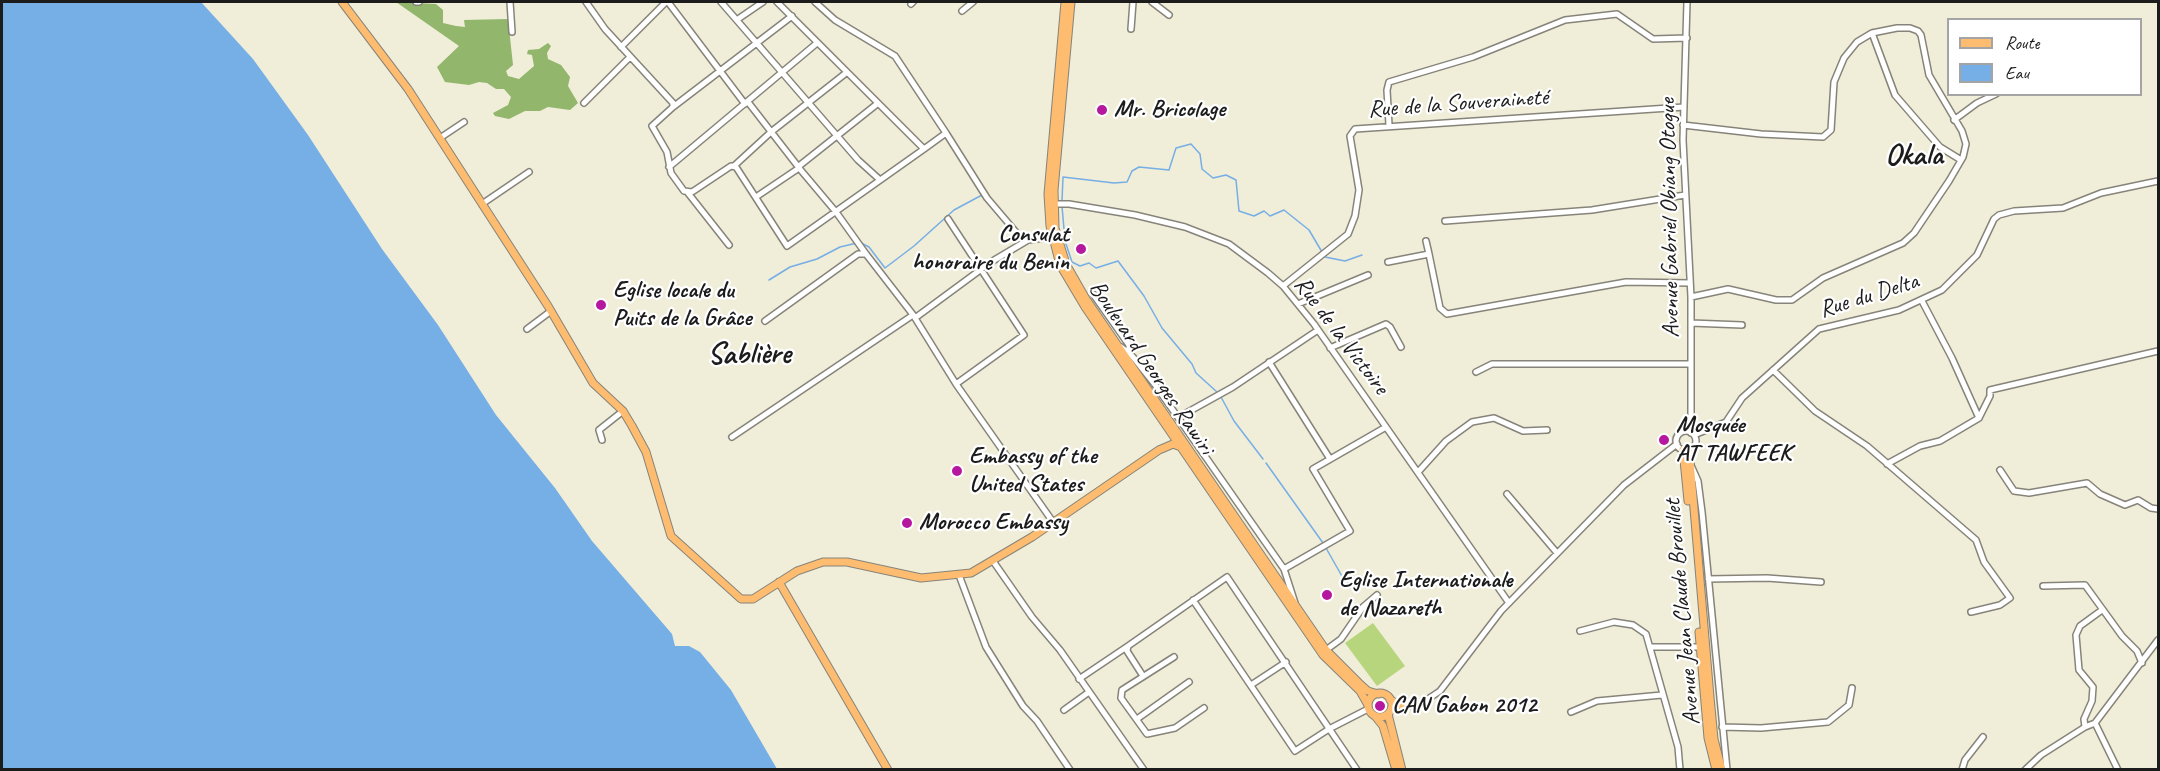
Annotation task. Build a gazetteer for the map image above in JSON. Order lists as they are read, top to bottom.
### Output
{
  "streets": {
    "main road": ["Boulevard Georges Rawiri", "Avenue Jean Claude Brouillet"],
    "street": [
      "Rue de la Souveraineté",
      "Avenue Gabriel Obiang Otogue",
      "Rue du Delta",
      "Rue de la Victoire"
    ]
  },
  "crossings": [
    ["Rue de la Souveraineté", "Avenue Gabriel Obiang Otogue"],
    ["Rue de la Souveraineté", "Rue de la Victoire"],
    ["Avenue Gabriel Obiang Otogue", "Rue du Delta"],
    ["Avenue Gabriel Obiang Otogue", "Avenue Jean Claude Brouillet"],
    ["Rue du Delta", "Avenue Jean Claude Brouillet"],
    ["Rue de la Victoire", "Boulevard Georges Rawiri"]
  ],
  "districts": ["Okala", "Sablière"],
  "places": [
    "Mr. Bricolage",
    "Consulat honoraire du Benin",
    "Eglise locale du Puits de la Grâce",
    "Mosquée AT TAWFEEK",
    "Embassy of the United States",
    "Morocco Embassy",
    "Eglise Internationale de Nazareth",
    "CAN Gabon 2012"
  ],
  "legend": ["Route", "Eau"]
}
